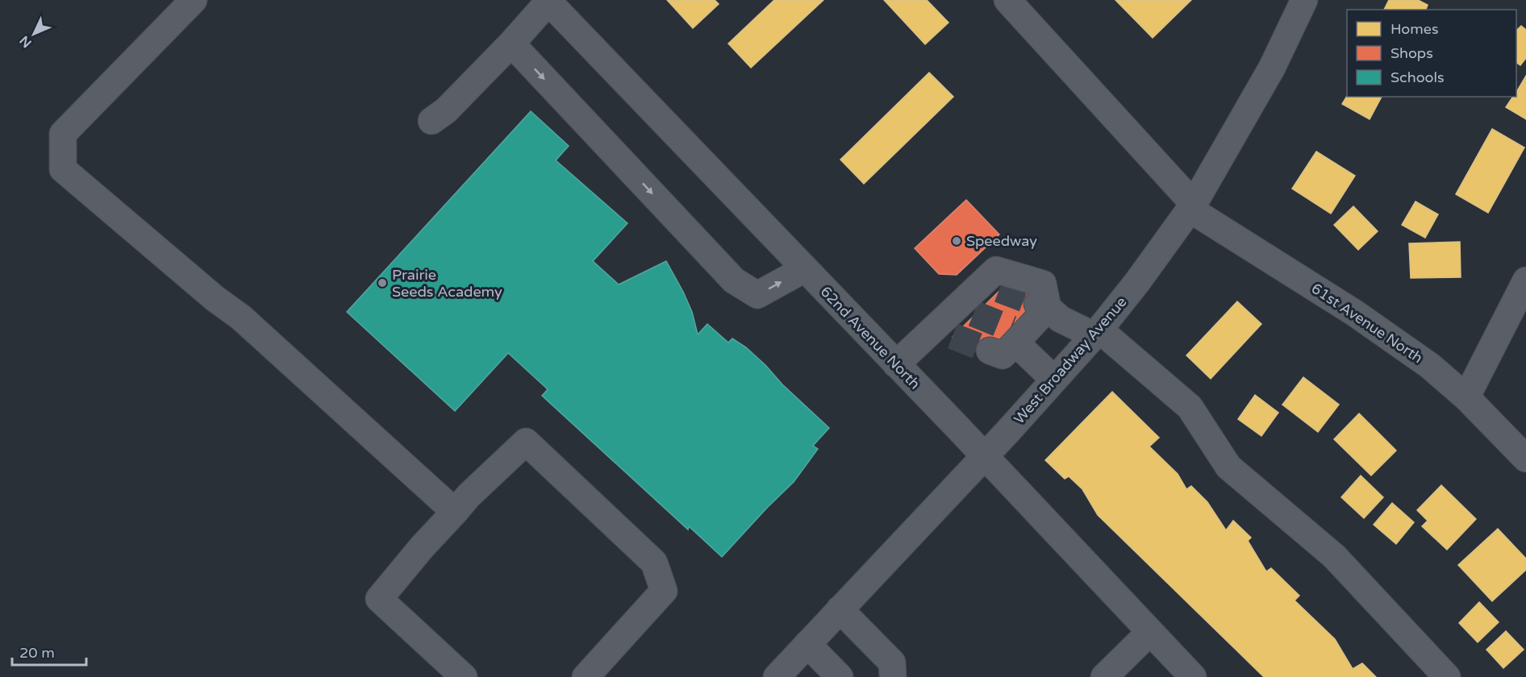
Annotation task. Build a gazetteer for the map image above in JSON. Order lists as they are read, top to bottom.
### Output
{
  "streets": {
    "street": ["61st Avenue North", "62nd Avenue North", "West Broadway Avenue"]
  },
  "crossings": [
    ["61st Avenue North", "West Broadway Avenue"],
    ["62nd Avenue North", "West Broadway Avenue"]
  ],
  "places": ["Speedway", "Prairie Seeds Academy"],
  "legend": ["Homes", "Shops", "Schools"],
  "scale_bar": "20 m",
  "north": "bottom left"
}
